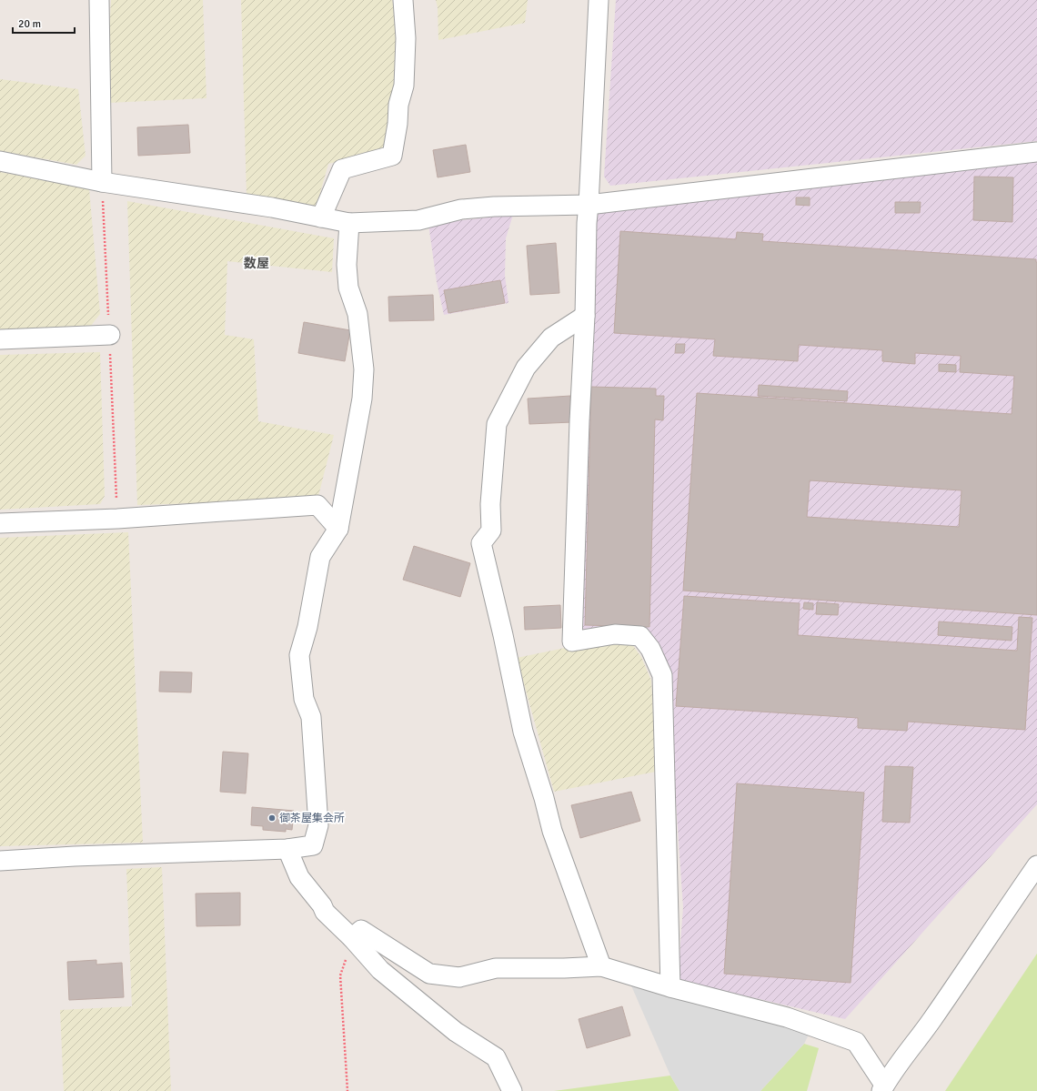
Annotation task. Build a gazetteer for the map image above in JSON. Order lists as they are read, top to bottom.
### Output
{
  "districts": ["数屋"],
  "places": ["御茶屋集会所"],
  "scale_bar": "20 m"
}
